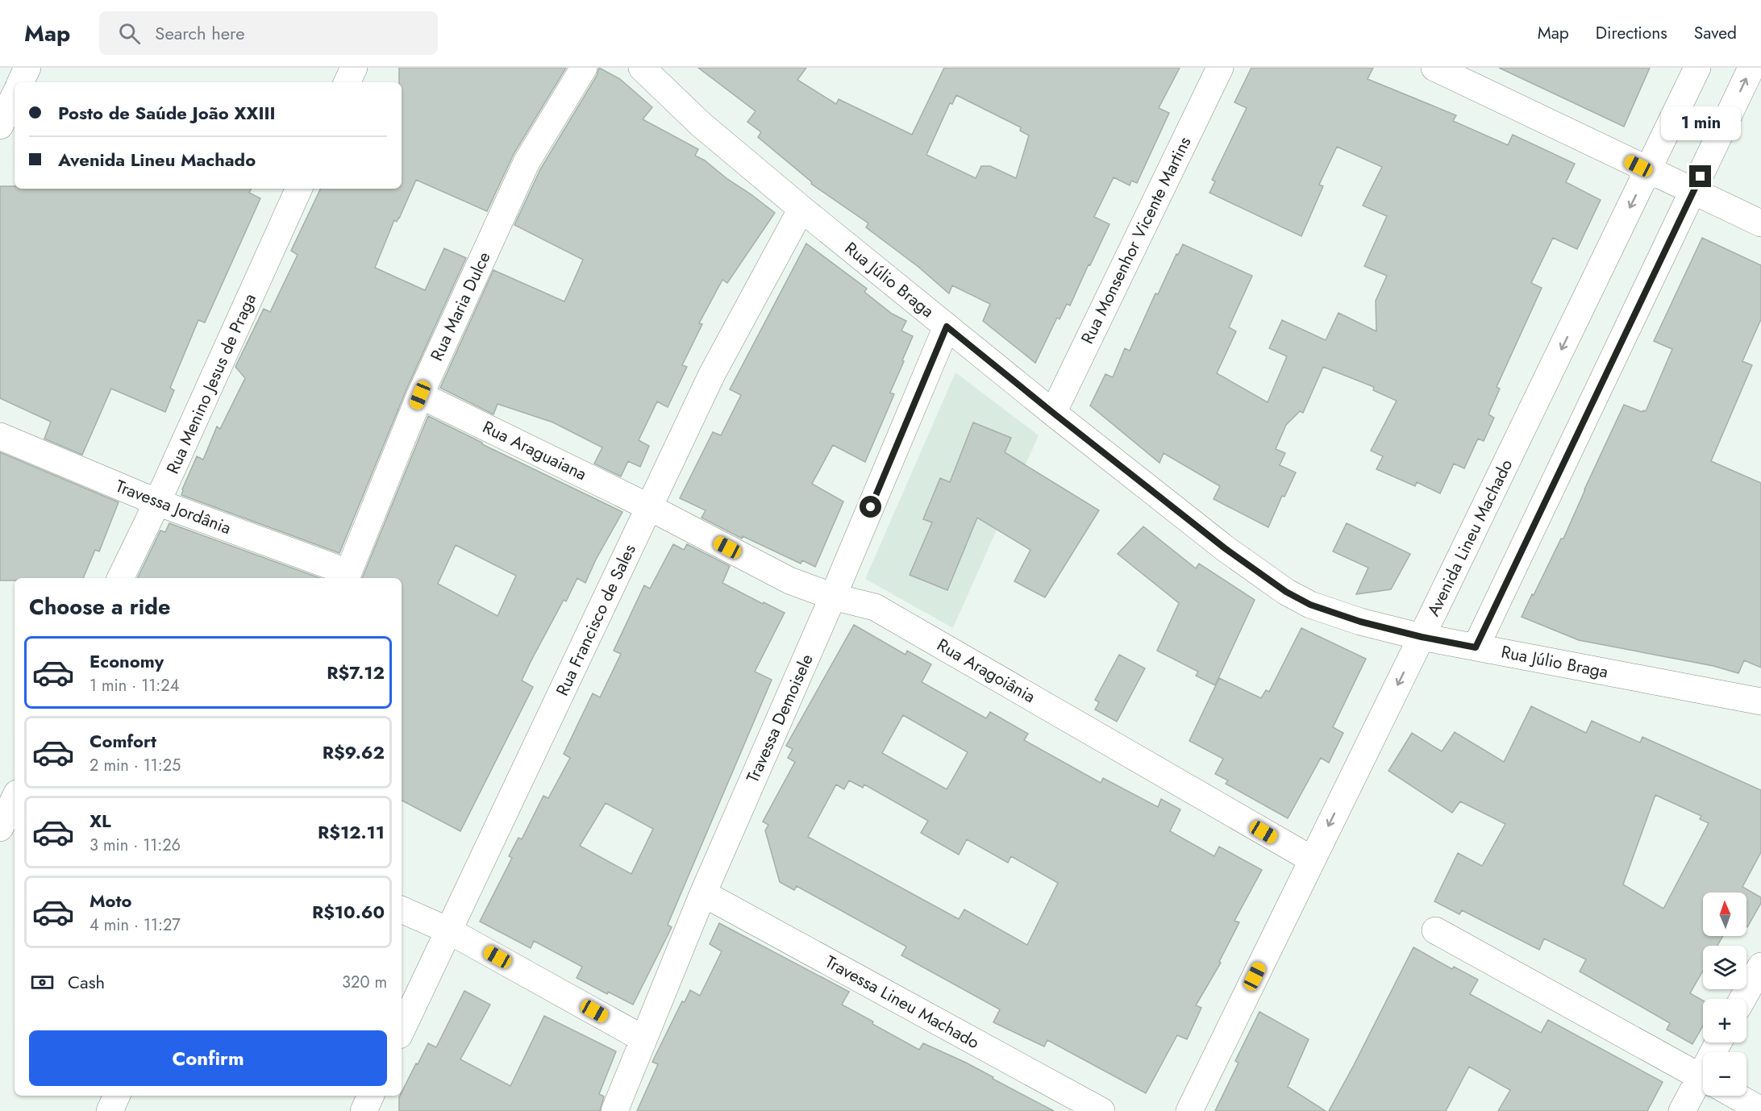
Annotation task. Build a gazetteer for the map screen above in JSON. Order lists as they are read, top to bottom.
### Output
{
  "streets": {
    "street": [
      "Rua Monsenhor Vicente Martins",
      "Rua Júlio Braga",
      "Rua Maria Dulce",
      "Rua Menino Jesus de Praga",
      "Rua Araguaiana",
      "Travessa Jordânia",
      "Avenida Lineu Machado",
      "Rua Francisco de Sales",
      "Rua Aragoiânia",
      "Travessa Demoisele",
      "Travessa Lineu Machado"
    ]
  },
  "crossings": [
    ["Rua Monsenhor Vicente Martins", "Rua Júlio Braga"],
    ["Rua Júlio Braga", "Avenida Lineu Machado"],
    ["Rua Júlio Braga", "Rua Francisco de Sales"],
    ["Rua Júlio Braga", "Travessa Demoisele"],
    ["Rua Maria Dulce", "Rua Araguaiana"],
    ["Rua Maria Dulce", "Travessa Jordânia"],
    ["Rua Menino Jesus de Praga", "Travessa Jordânia"],
    ["Rua Araguaiana", "Rua Francisco de Sales"],
    ["Rua Araguaiana", "Rua Aragoiânia"],
    ["Avenida Lineu Machado", "Rua Aragoiânia"],
    ["Rua Francisco de Sales", "Rua Aragoiânia"],
    ["Rua Aragoiânia", "Travessa Demoisele"],
    ["Travessa Demoisele", "Travessa Lineu Machado"]
  ],
  "north": "top",
  "page": {
    "header": "Map",
    "search": "Search here",
    "nav": ["Map", "Directions", "Saved"],
    "banner": ["Posto de Saúde João XXIII", "Avenida Lineu Machado"],
    "bubble": "1 min",
    "heading": "Choose a ride",
    "list": [
      {
        "name": "Economy",
        "note": "1 min · 11:24",
        "value": "R$7.12"
      },
      {
        "name": "Comfort",
        "note": "2 min · 11:25",
        "value": "R$9.62"
      },
      {
        "name": "XL",
        "note": "3 min · 11:26",
        "value": "R$12.11"
      },
      {
        "name": "Moto",
        "note": "4 min · 11:27",
        "value": "R$10.60"
      }
    ],
    "map_buttons": ["+", "−"],
    "pay": ["Cash", "320 m"],
    "buttons": "Confirm"
  }
}
